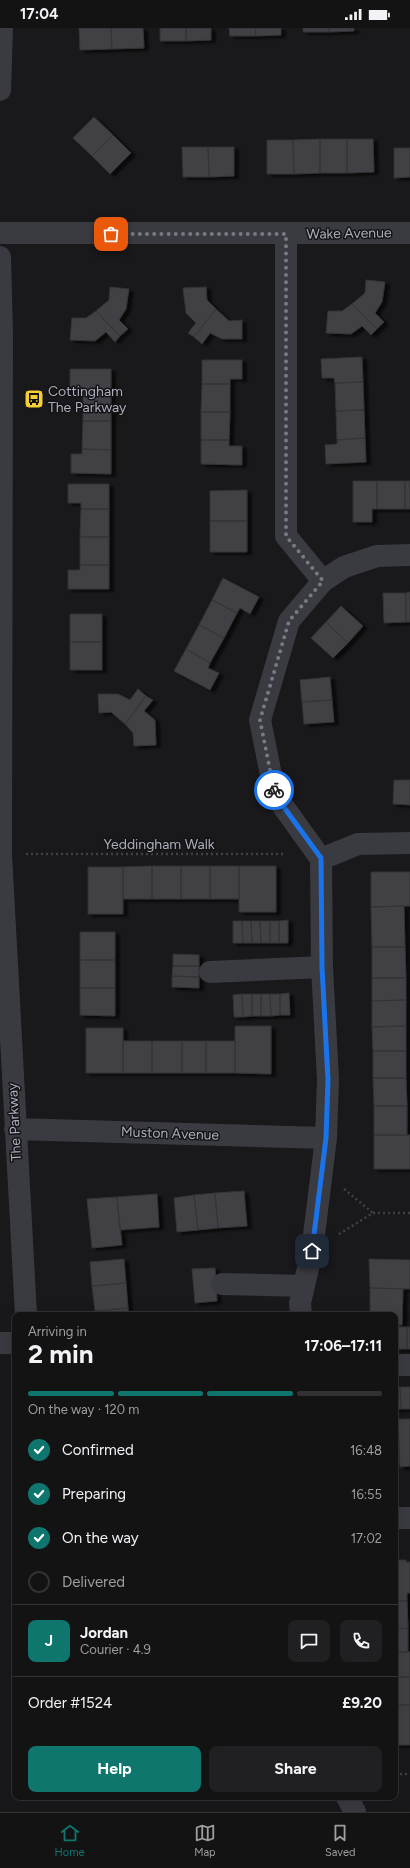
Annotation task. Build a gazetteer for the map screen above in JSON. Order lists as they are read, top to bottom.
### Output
{
  "streets": {
    "street": ["Wake Avenue", "The Parkway", "Muston Avenue"],
    "path": ["Yeddingham Walk"]
  },
  "crossings": [
    ["Yeddingham Walk", "The Parkway"],
    ["The Parkway", "Muston Avenue"]
  ],
  "places": {
    "bus stop": ["Cottingham The Parkway"]
  },
  "page": {
    "status": "17:04",
    "heading": ["2 min", "Arriving in", "17:06–17:11"],
    "panel": [
      "Jordan",
      "Courier · 4.9",
      "Order #1524",
      "£9.20"
    ],
    "bar": "On the way · 120 m",
    "list": [
      ["Confirmed", "16:48"],
      ["Preparing", "16:55"],
      ["On the way", "17:02"],
      "Delivered"
    ],
    "round": "J",
    "buttons": ["Help", "Share"],
    "tabs": ["Home", "Map", "Saved"]
  }
}
